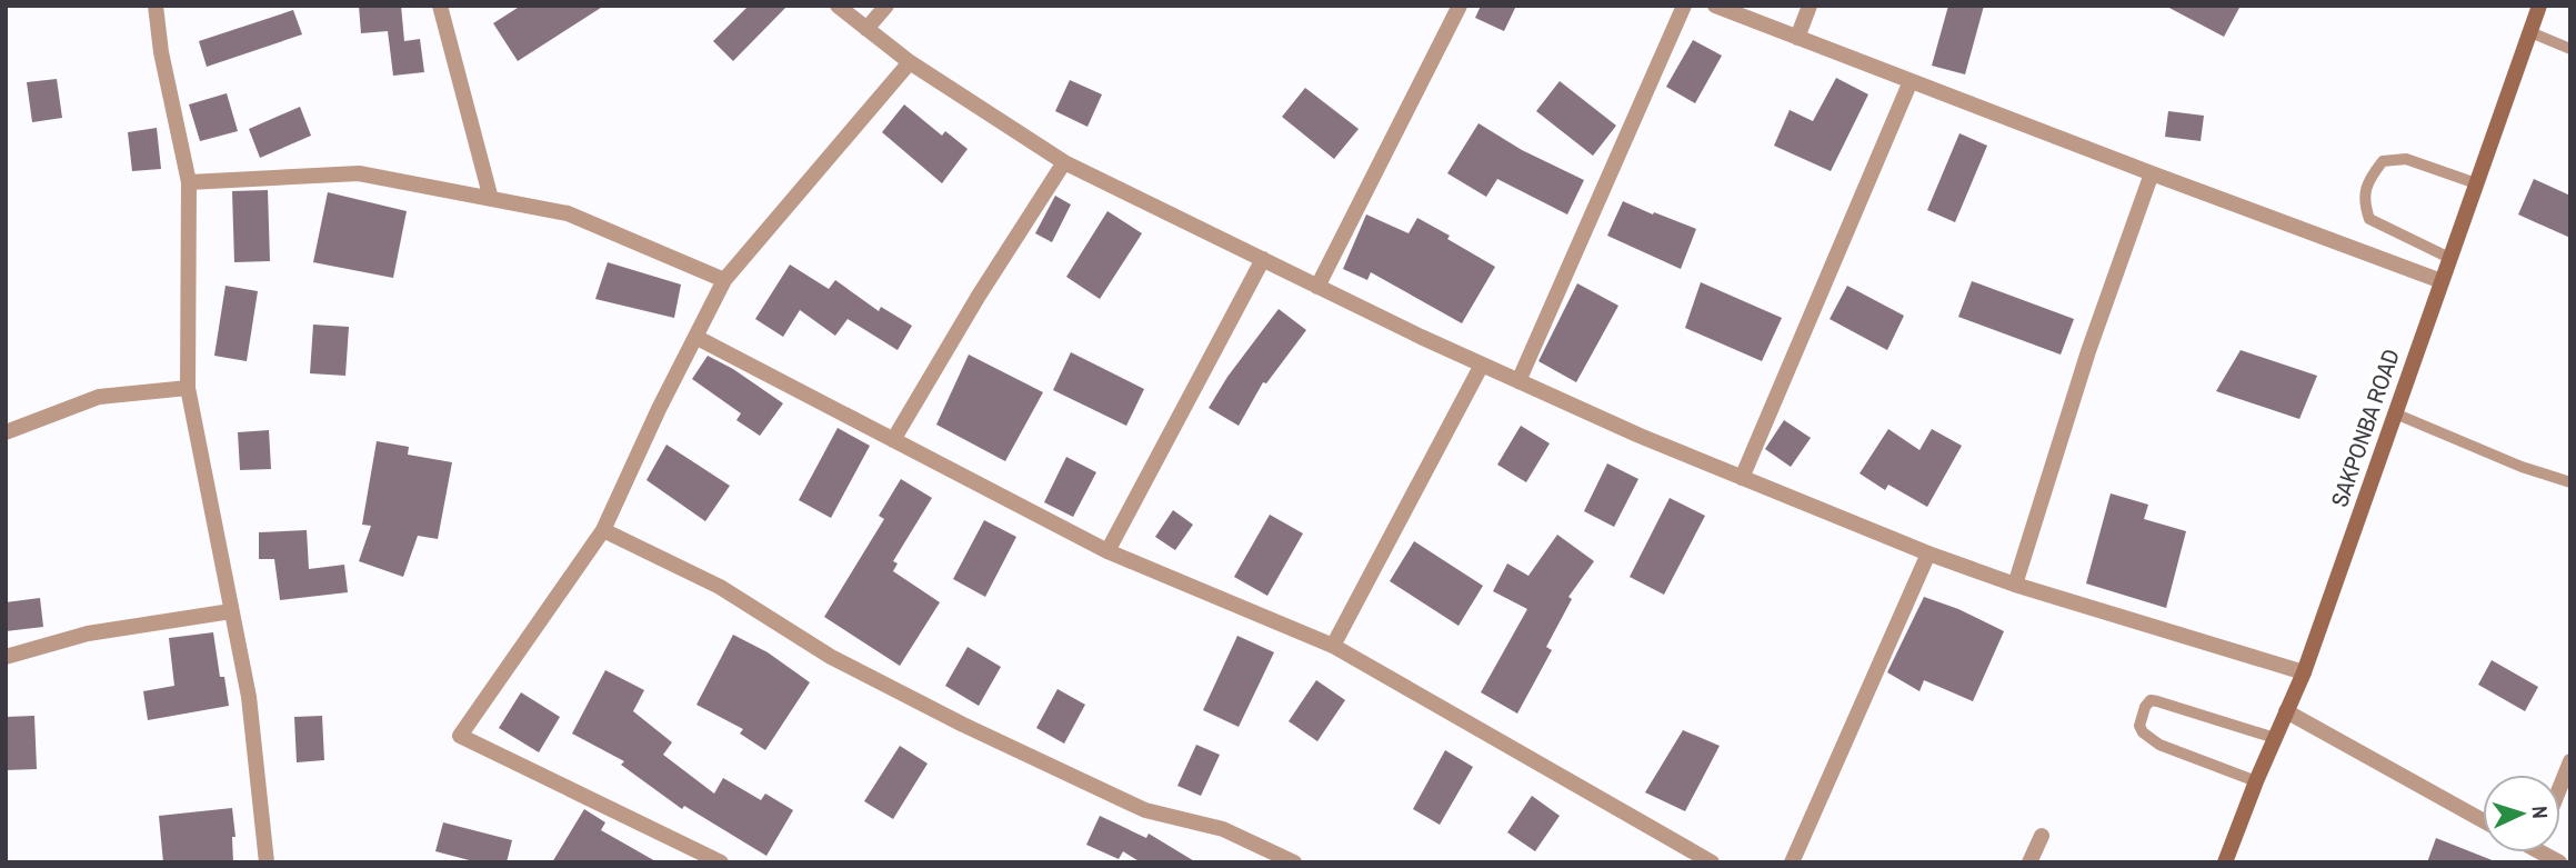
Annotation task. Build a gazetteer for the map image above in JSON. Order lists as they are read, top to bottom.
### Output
{
  "streets": {
    "main road": ["SAKPONBA ROAD"]
  },
  "north": "right"
}
